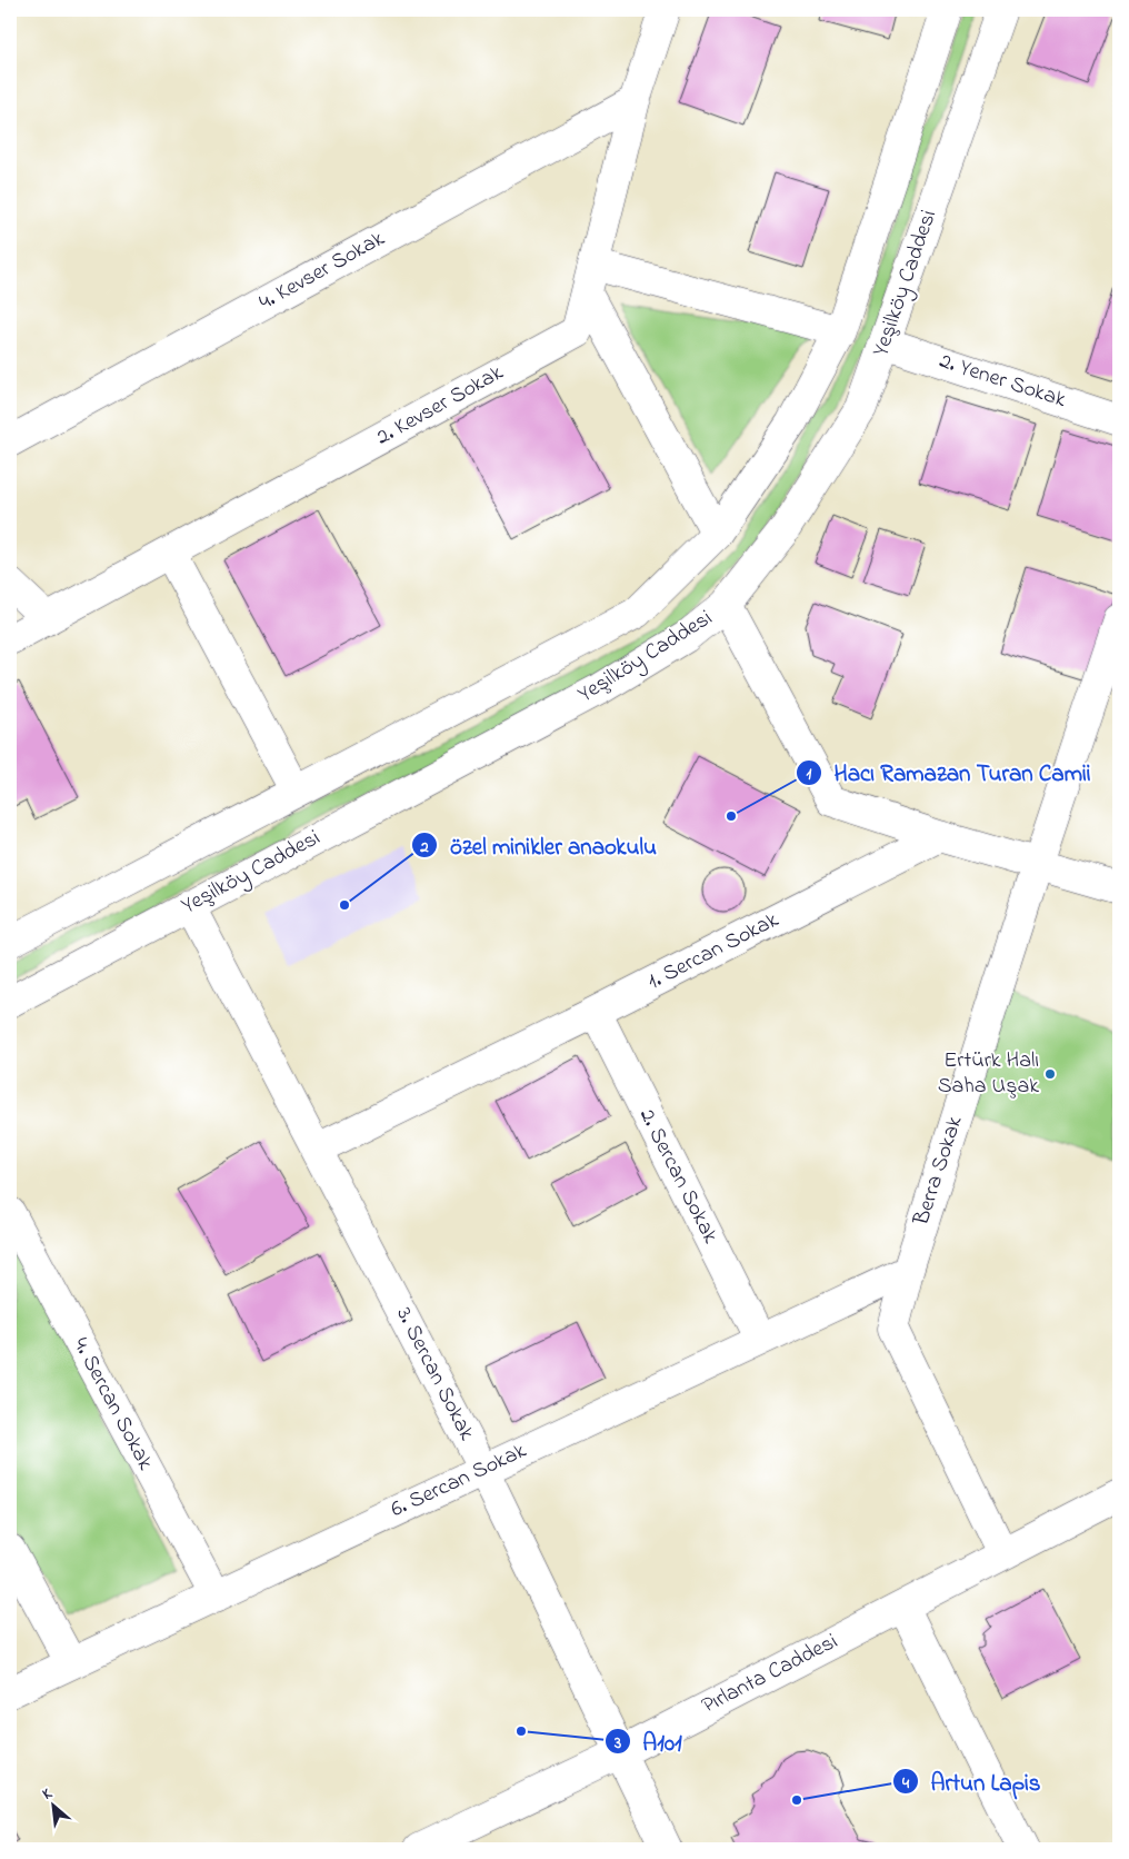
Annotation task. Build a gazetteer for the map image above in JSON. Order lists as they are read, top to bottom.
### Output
{
  "streets": {
    "street": [
      "4. Kevser Sokak",
      "Yeşilköy Caddesi",
      "2. Yener Sokak",
      "2. Kevser Sokak",
      "1. Sercan Sokak",
      "Berra Sokak",
      "2. Sercan Sokak",
      "3. Sercan Sokak",
      "4. Sercan Sokak",
      "6. Sercan Sokak",
      "Pırlanta Caddesi"
    ]
  },
  "crossings": [
    ["4. Kevser Sokak", "2. Kevser Sokak"],
    ["Yeşilköy Caddesi", "2. Yener Sokak"],
    ["Yeşilköy Caddesi", "3. Sercan Sokak"],
    ["1. Sercan Sokak", "2. Sercan Sokak"],
    ["1. Sercan Sokak", "3. Sercan Sokak"],
    ["Berra Sokak", "6. Sercan Sokak"],
    ["Berra Sokak", "Pırlanta Caddesi"],
    ["2. Sercan Sokak", "6. Sercan Sokak"],
    ["3. Sercan Sokak", "6. Sercan Sokak"],
    ["3. Sercan Sokak", "Pırlanta Caddesi"],
    ["4. Sercan Sokak", "6. Sercan Sokak"]
  ],
  "places": [
    "Hacı Ramazan Turan Camii",
    "özel minikler anaokulu",
    "Ertürk Halı Saha Uşak",
    "A101",
    "Artun Lapis"
  ],
  "north": "top left"
}
